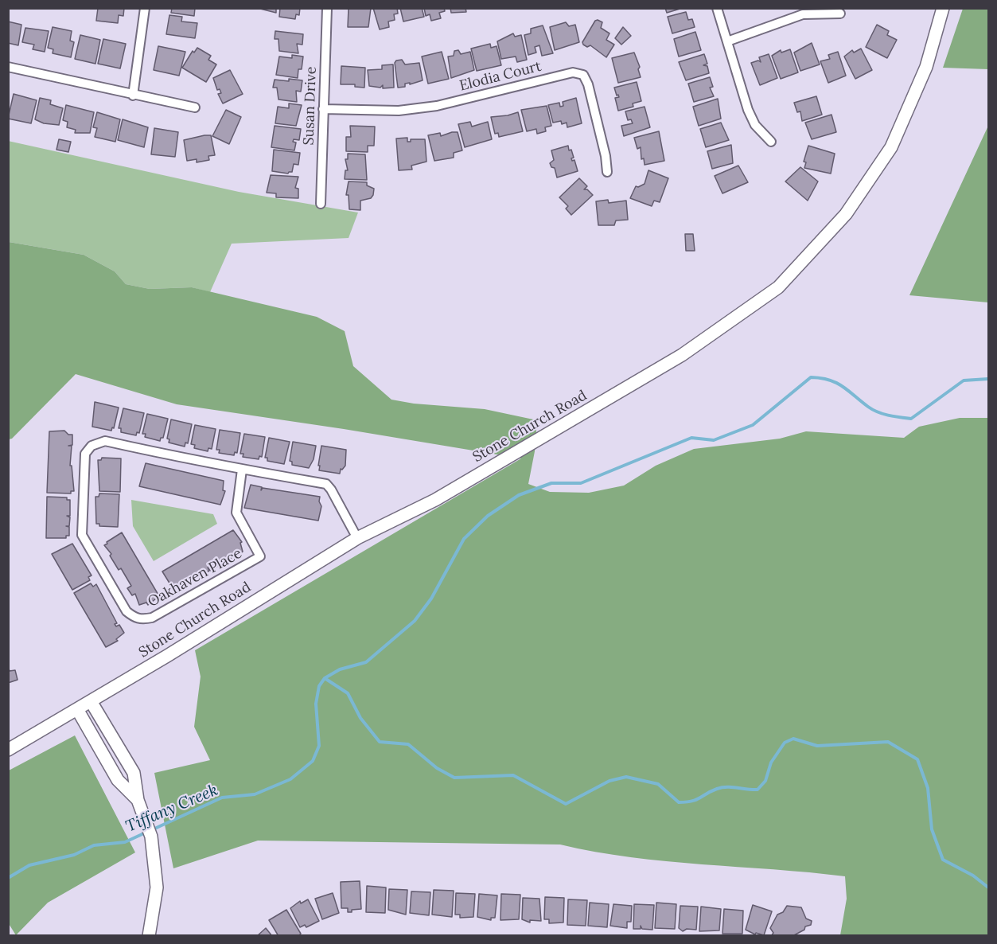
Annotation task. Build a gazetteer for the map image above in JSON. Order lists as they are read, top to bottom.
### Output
{
  "streets": {
    "main road": ["Stone Church Road"],
    "street": ["Elodia Court", "Susan Drive", "Oakhaven Place"]
  },
  "crossings": [
    ["Elodia Court", "Susan Drive"],
    ["Stone Church Road", "Oakhaven Place"]
  ],
  "water": ["Tiffany Creek"]
}
